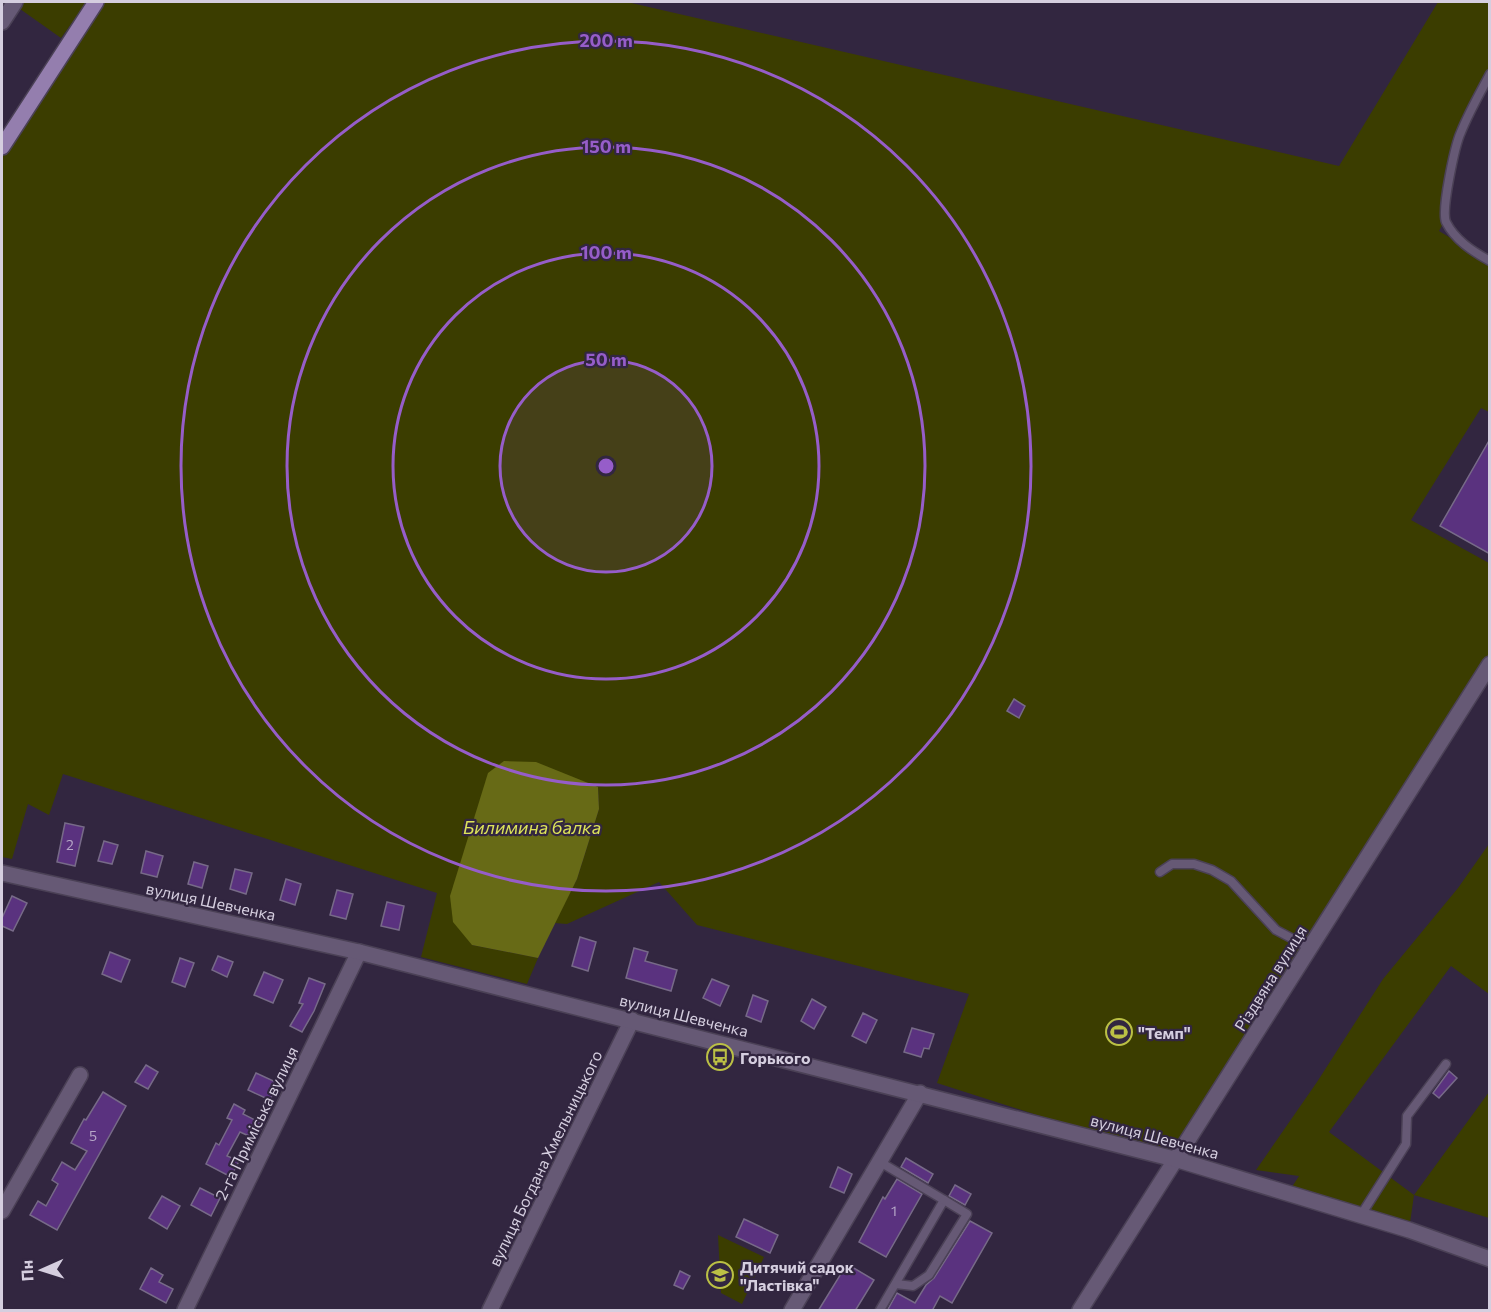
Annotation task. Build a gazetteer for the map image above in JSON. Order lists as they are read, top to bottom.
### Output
{
  "streets": {
    "street": [
      "вулиця Шевченка",
      "Різдвяна вулиця",
      "2-га Приміська вулиця",
      "вулиця Богдана Хмельницького"
    ]
  },
  "crossings": [
    ["вулиця Шевченка", "Різдвяна вулиця"],
    ["вулиця Шевченка", "2-га Приміська вулиця"],
    ["вулиця Шевченка", "вулиця Богдана Хмельницького"]
  ],
  "water": ["Билимина балка"],
  "places": {
    "sports": ["\"Темп\""],
    "bus stop": ["Горького"],
    "school or university": ["Дитячий садок \"Ластівка\""]
  },
  "house_numbers": ["2", "5", "1"],
  "north": "left",
  "rings": [
    "200 m",
    "150 m",
    "100 m",
    "50 m"
  ]
}
